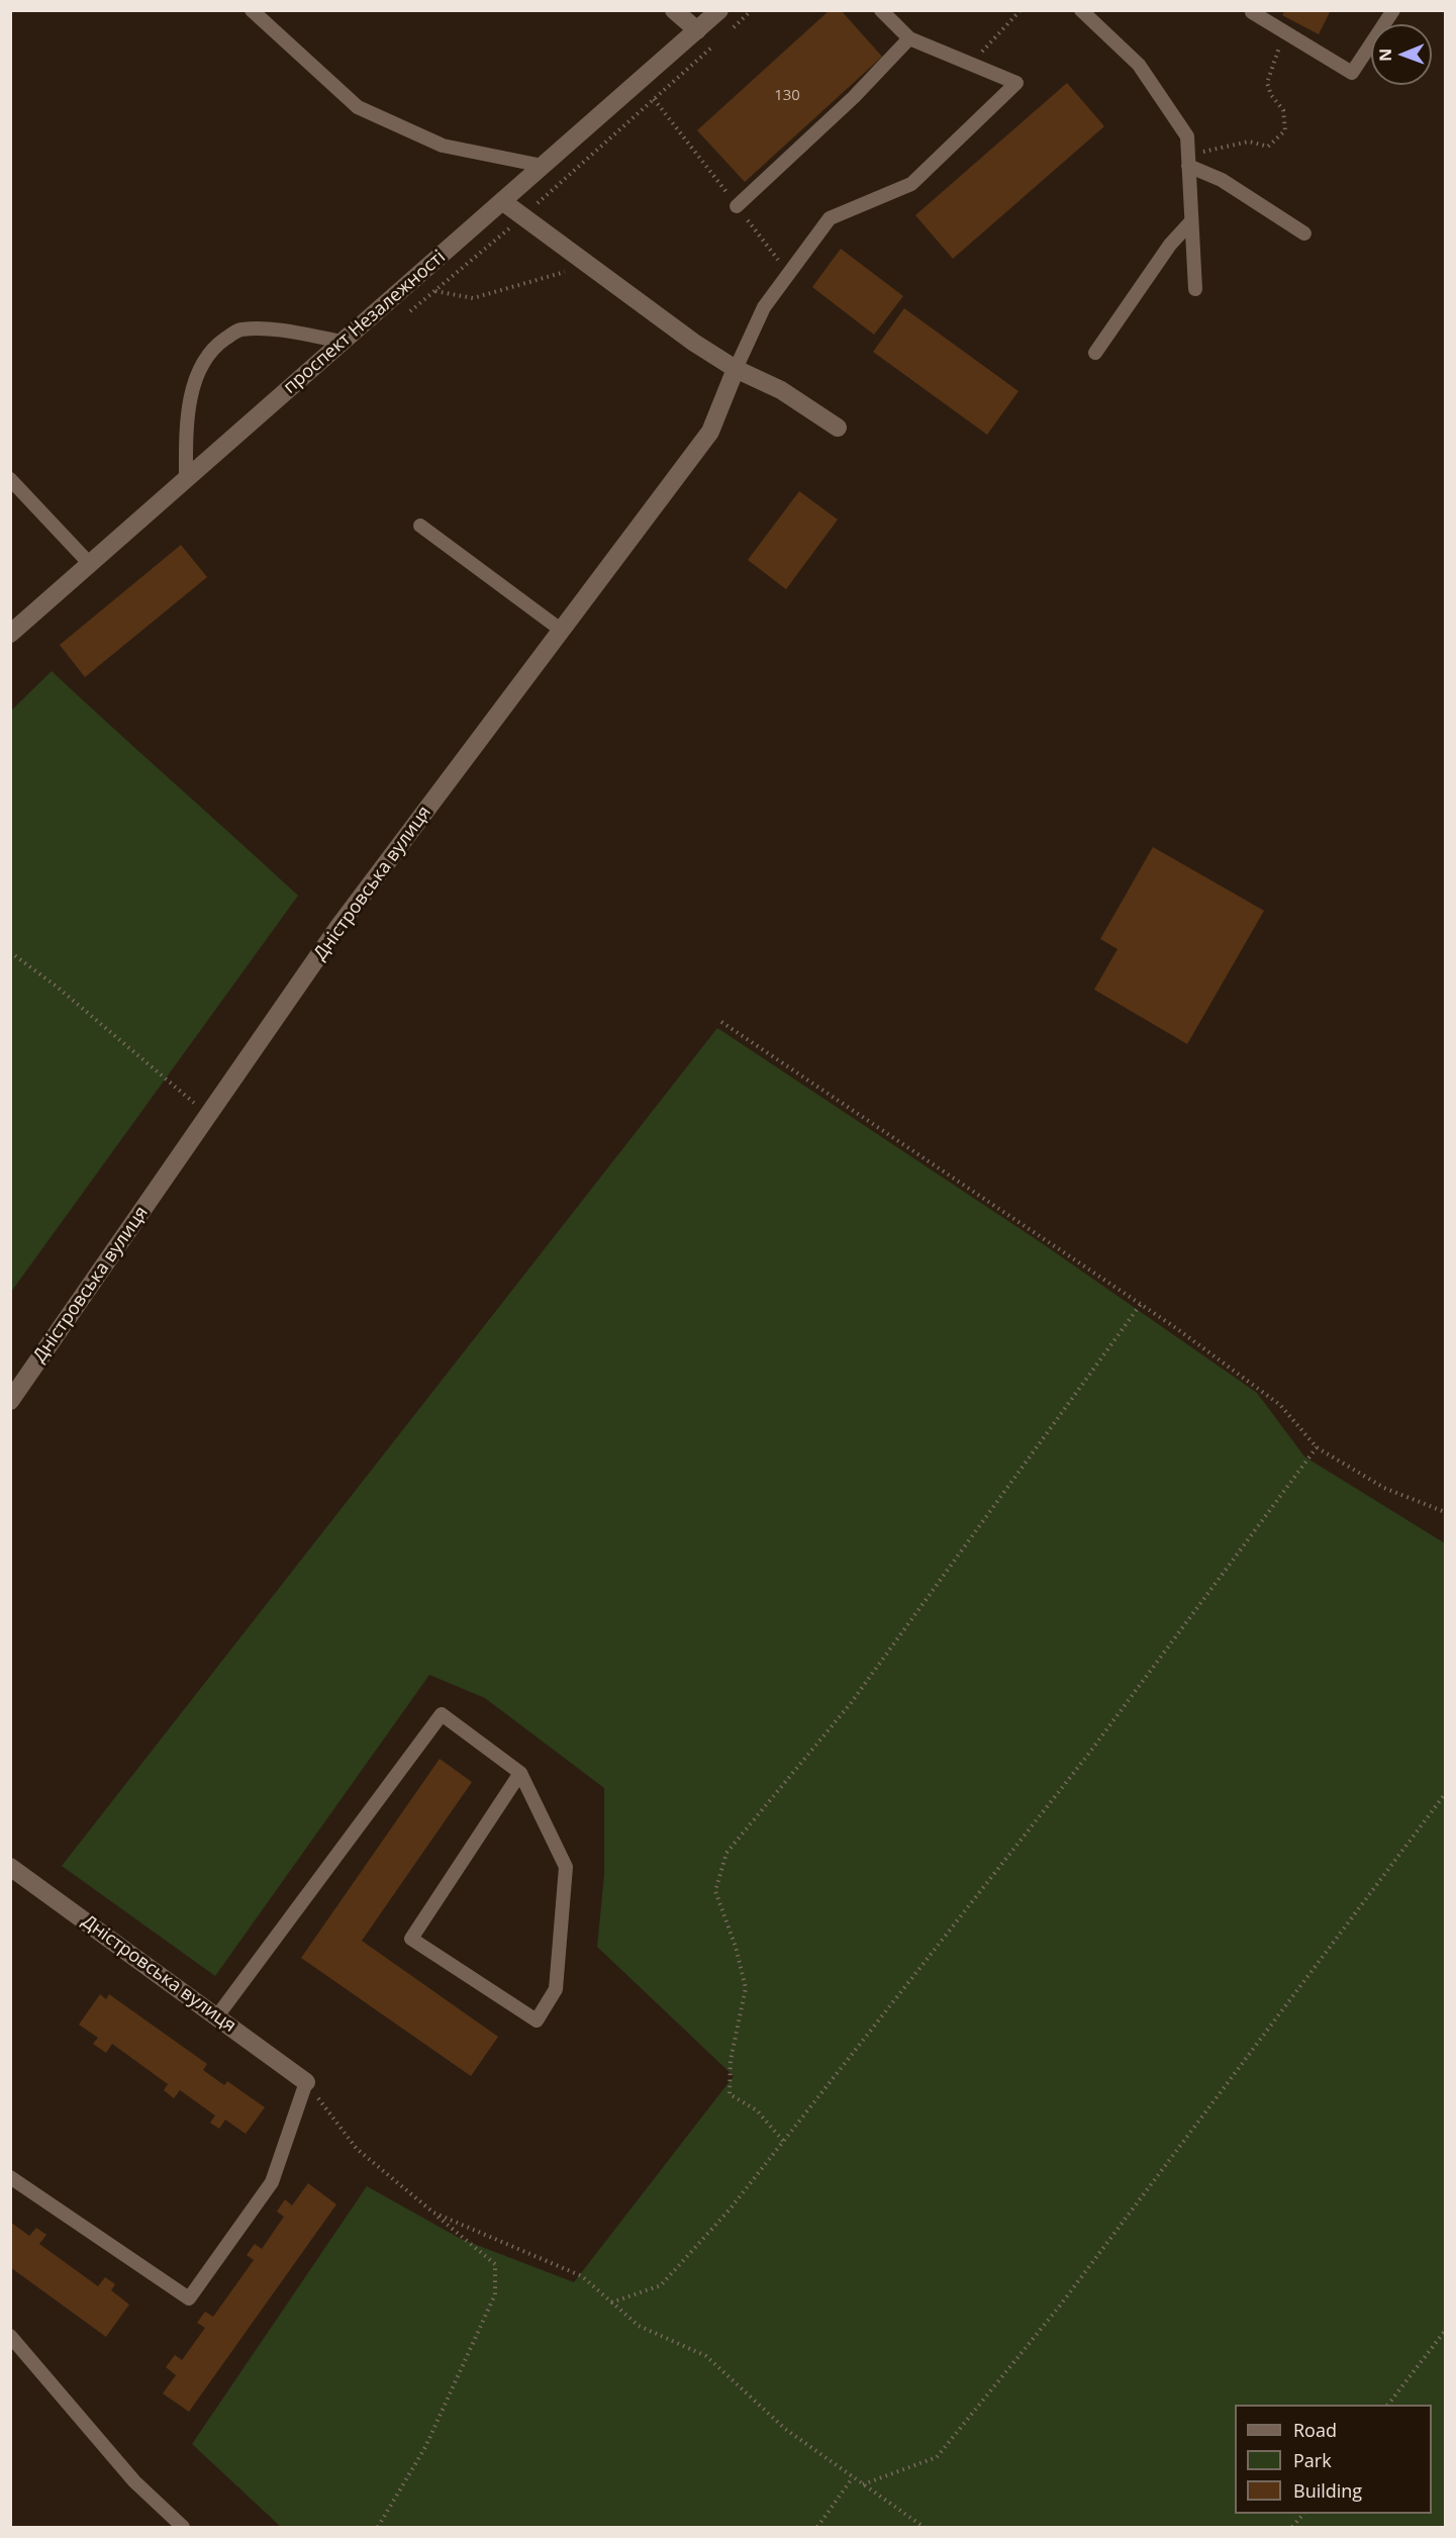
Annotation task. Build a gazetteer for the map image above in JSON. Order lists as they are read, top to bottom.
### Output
{
  "streets": {
    "street": ["проспект Незалежності", "Дністровська вулиця"]
  },
  "house_numbers": ["130"],
  "legend": ["Road", "Park", "Building"],
  "north": "left"
}
